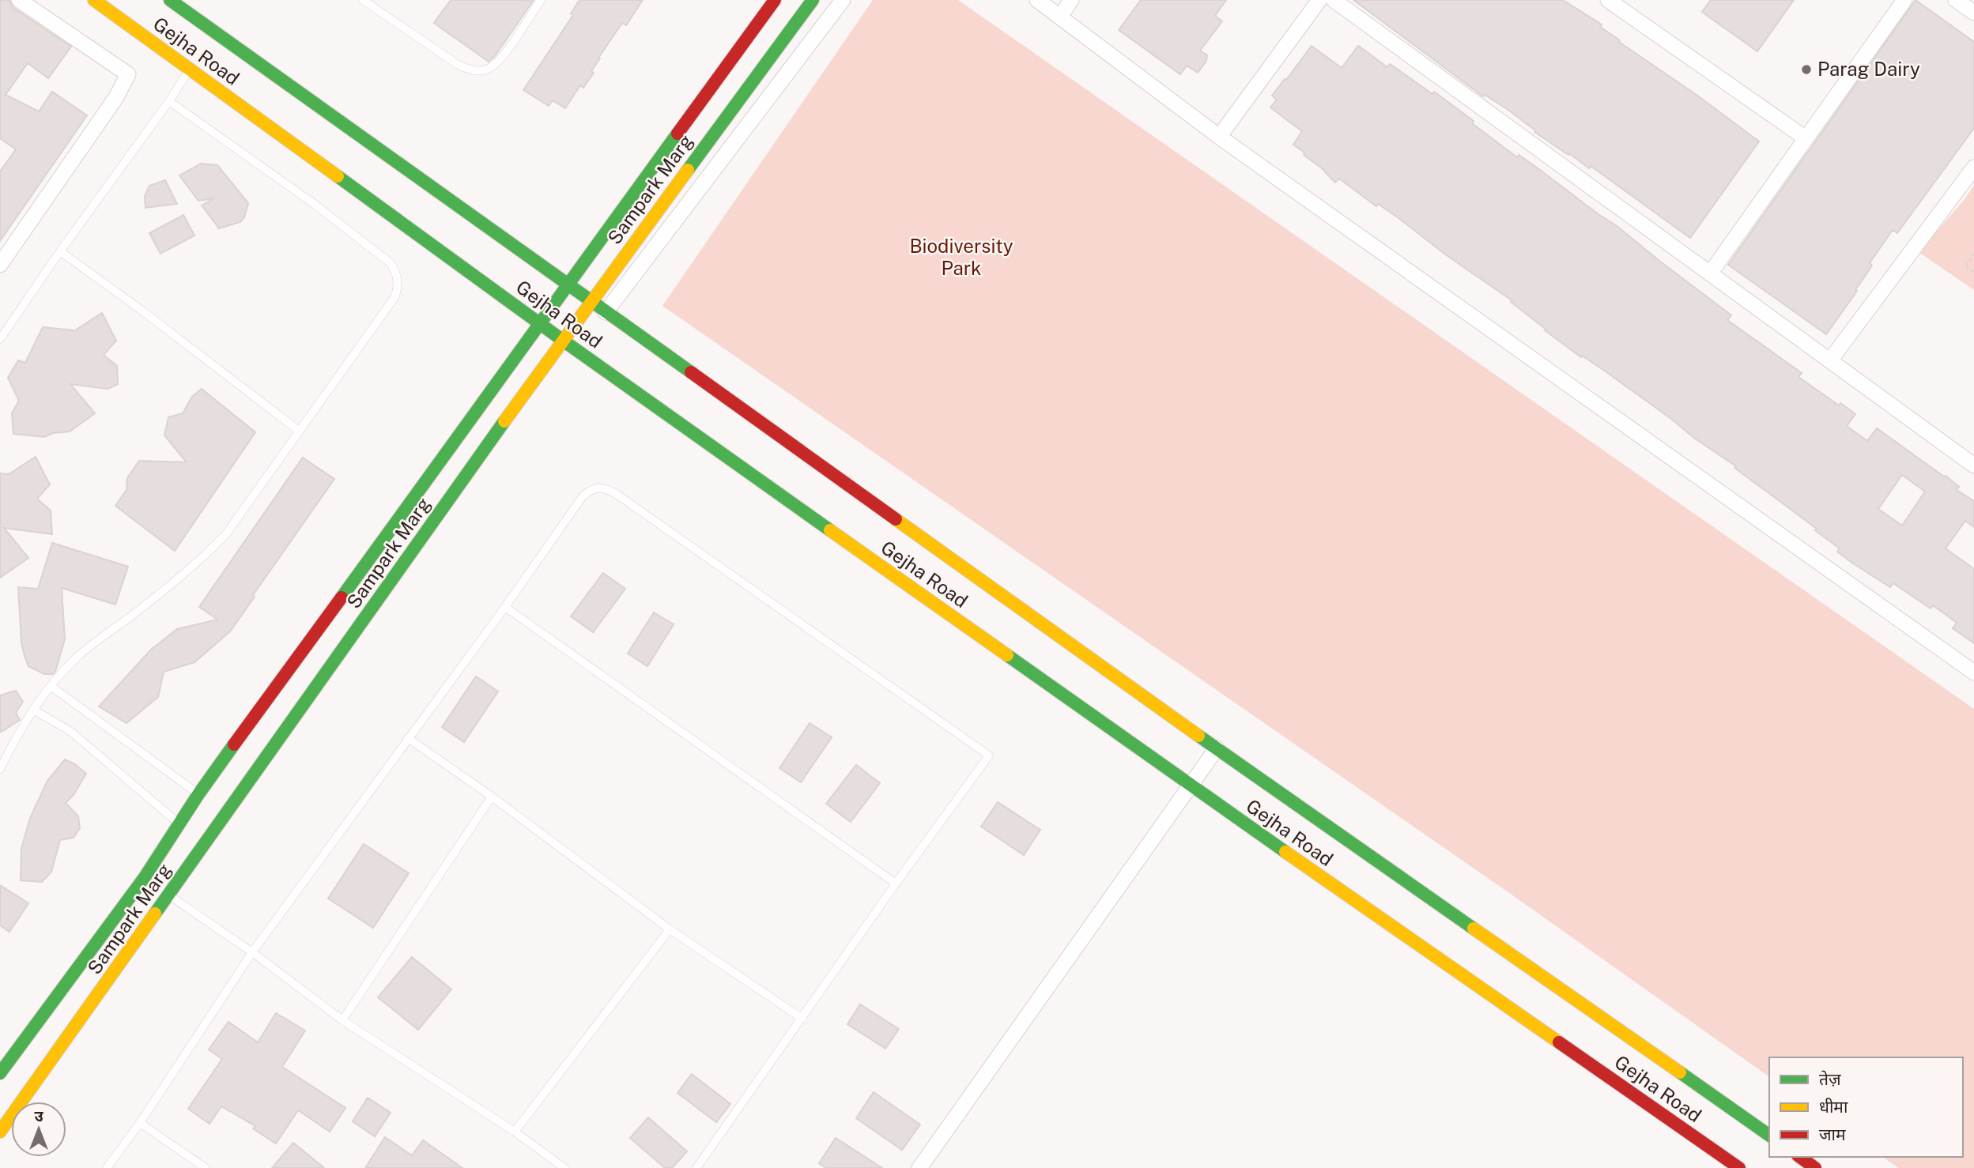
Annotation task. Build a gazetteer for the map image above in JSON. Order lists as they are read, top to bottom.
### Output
{
  "streets": {
    "street": ["Gejha Road", "Sampark Marg"]
  },
  "crossings": [
    ["Gejha Road", "Sampark Marg"]
  ],
  "parks": ["Biodiversity Park"],
  "places": ["Parag Dairy"],
  "legend": ["तेज़", "धीमा", "जाम"],
  "north": "top"
}
